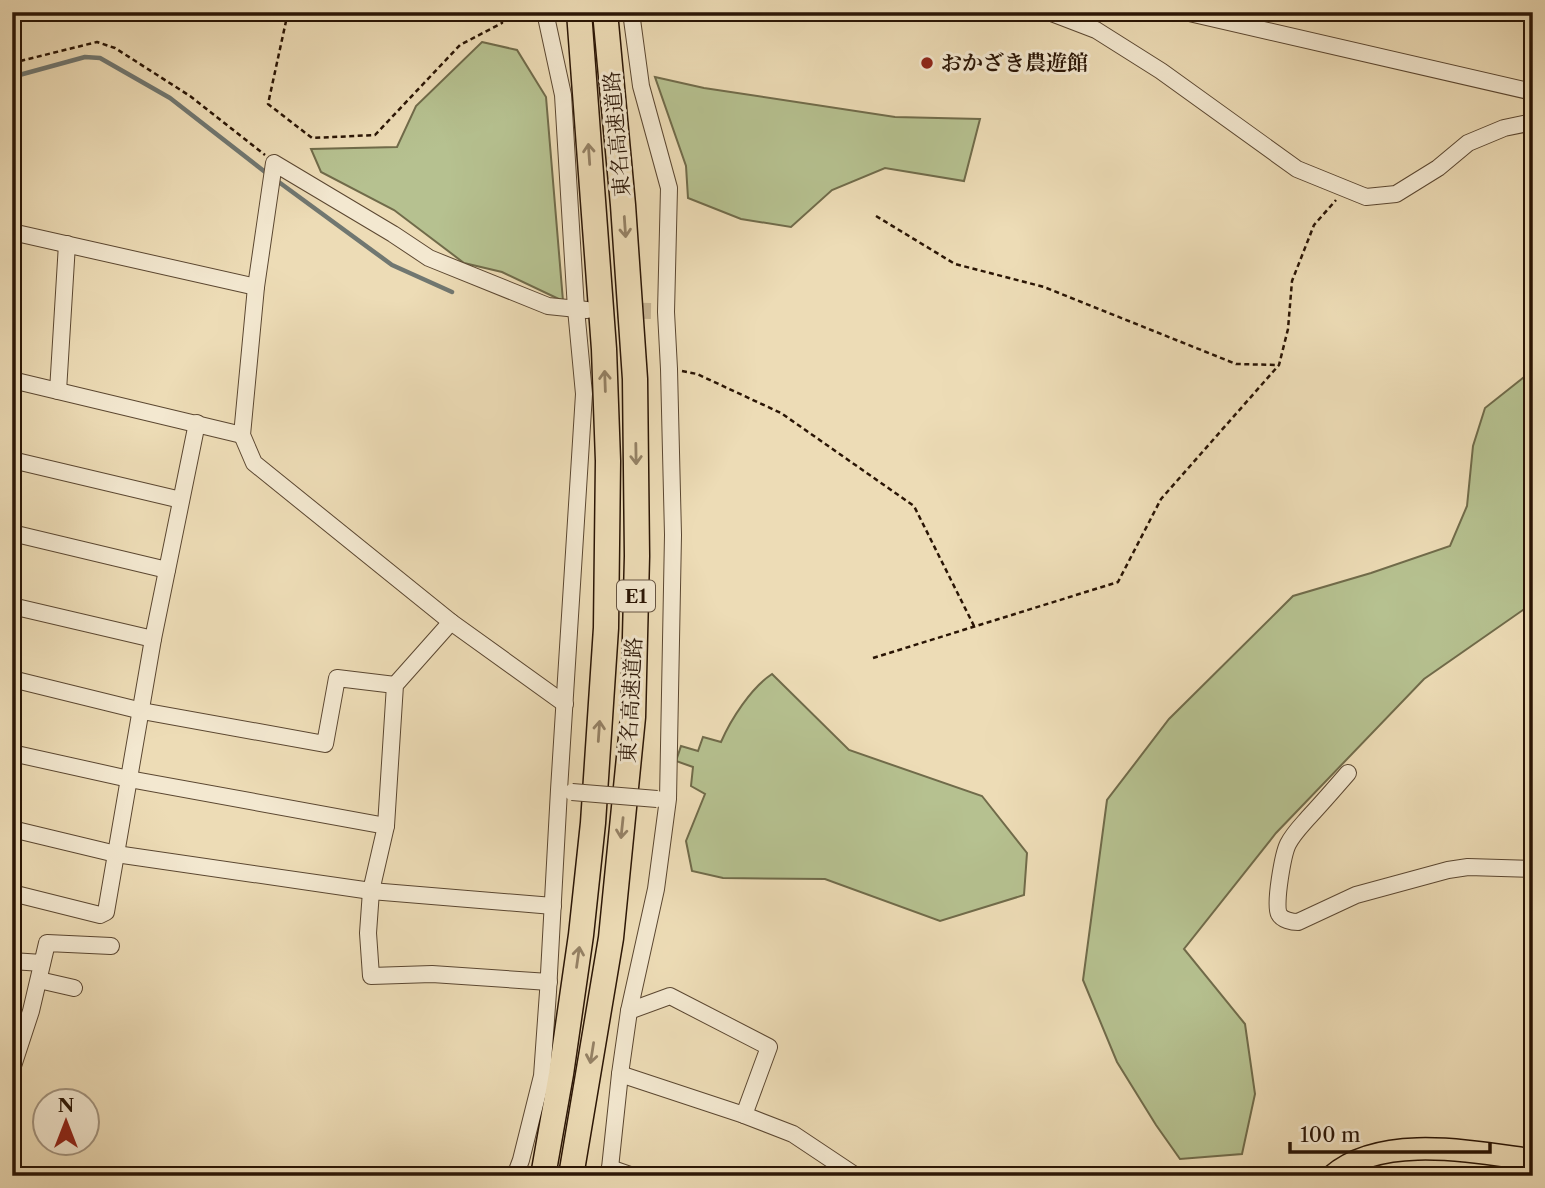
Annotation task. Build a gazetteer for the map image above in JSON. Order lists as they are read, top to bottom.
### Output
{
  "streets": {
    "highway": ["東名高速道路", "E1"]
  },
  "places": ["おかざき農遊館"],
  "scale_bar": "100 m",
  "north": "top"
}
